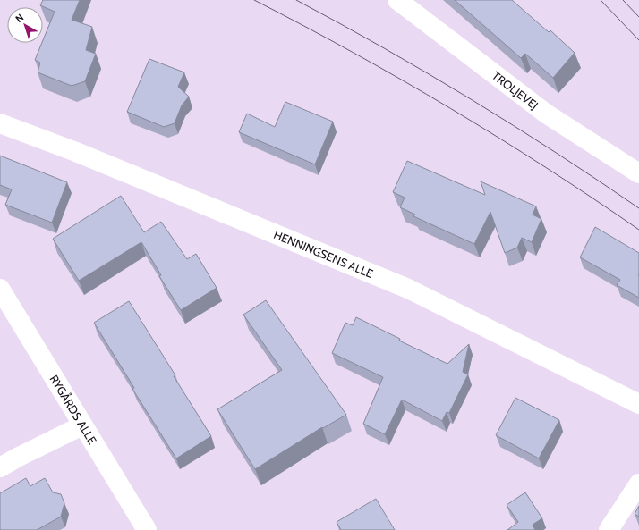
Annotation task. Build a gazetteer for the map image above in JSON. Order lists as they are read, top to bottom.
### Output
{
  "streets": {
    "street": ["TROLJEVEJ", "HENNINGSENS ALLE", "RYGÅRDS ALLE"]
  },
  "north": "top left"
}
